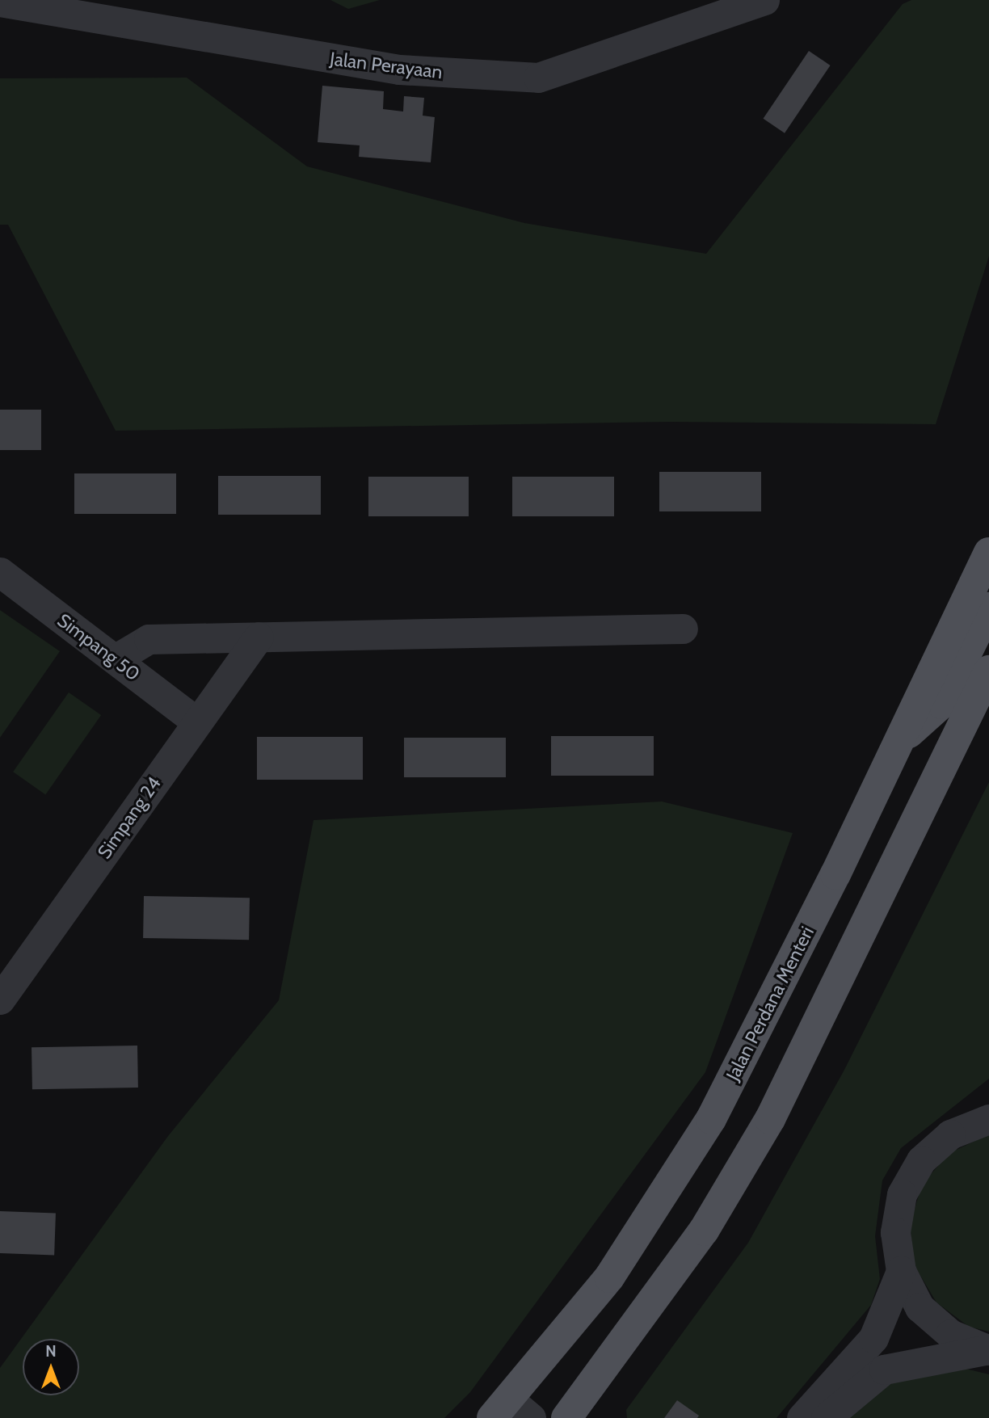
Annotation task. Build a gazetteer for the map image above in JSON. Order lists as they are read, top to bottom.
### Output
{
  "streets": {
    "main road": ["Jalan Perdana Menteri"],
    "street": ["Jalan Perayaan", "Simpang 50", "Simpang 24"]
  },
  "crossings": [
    ["Simpang 50", "Simpang 24"]
  ],
  "north": "top"
}
